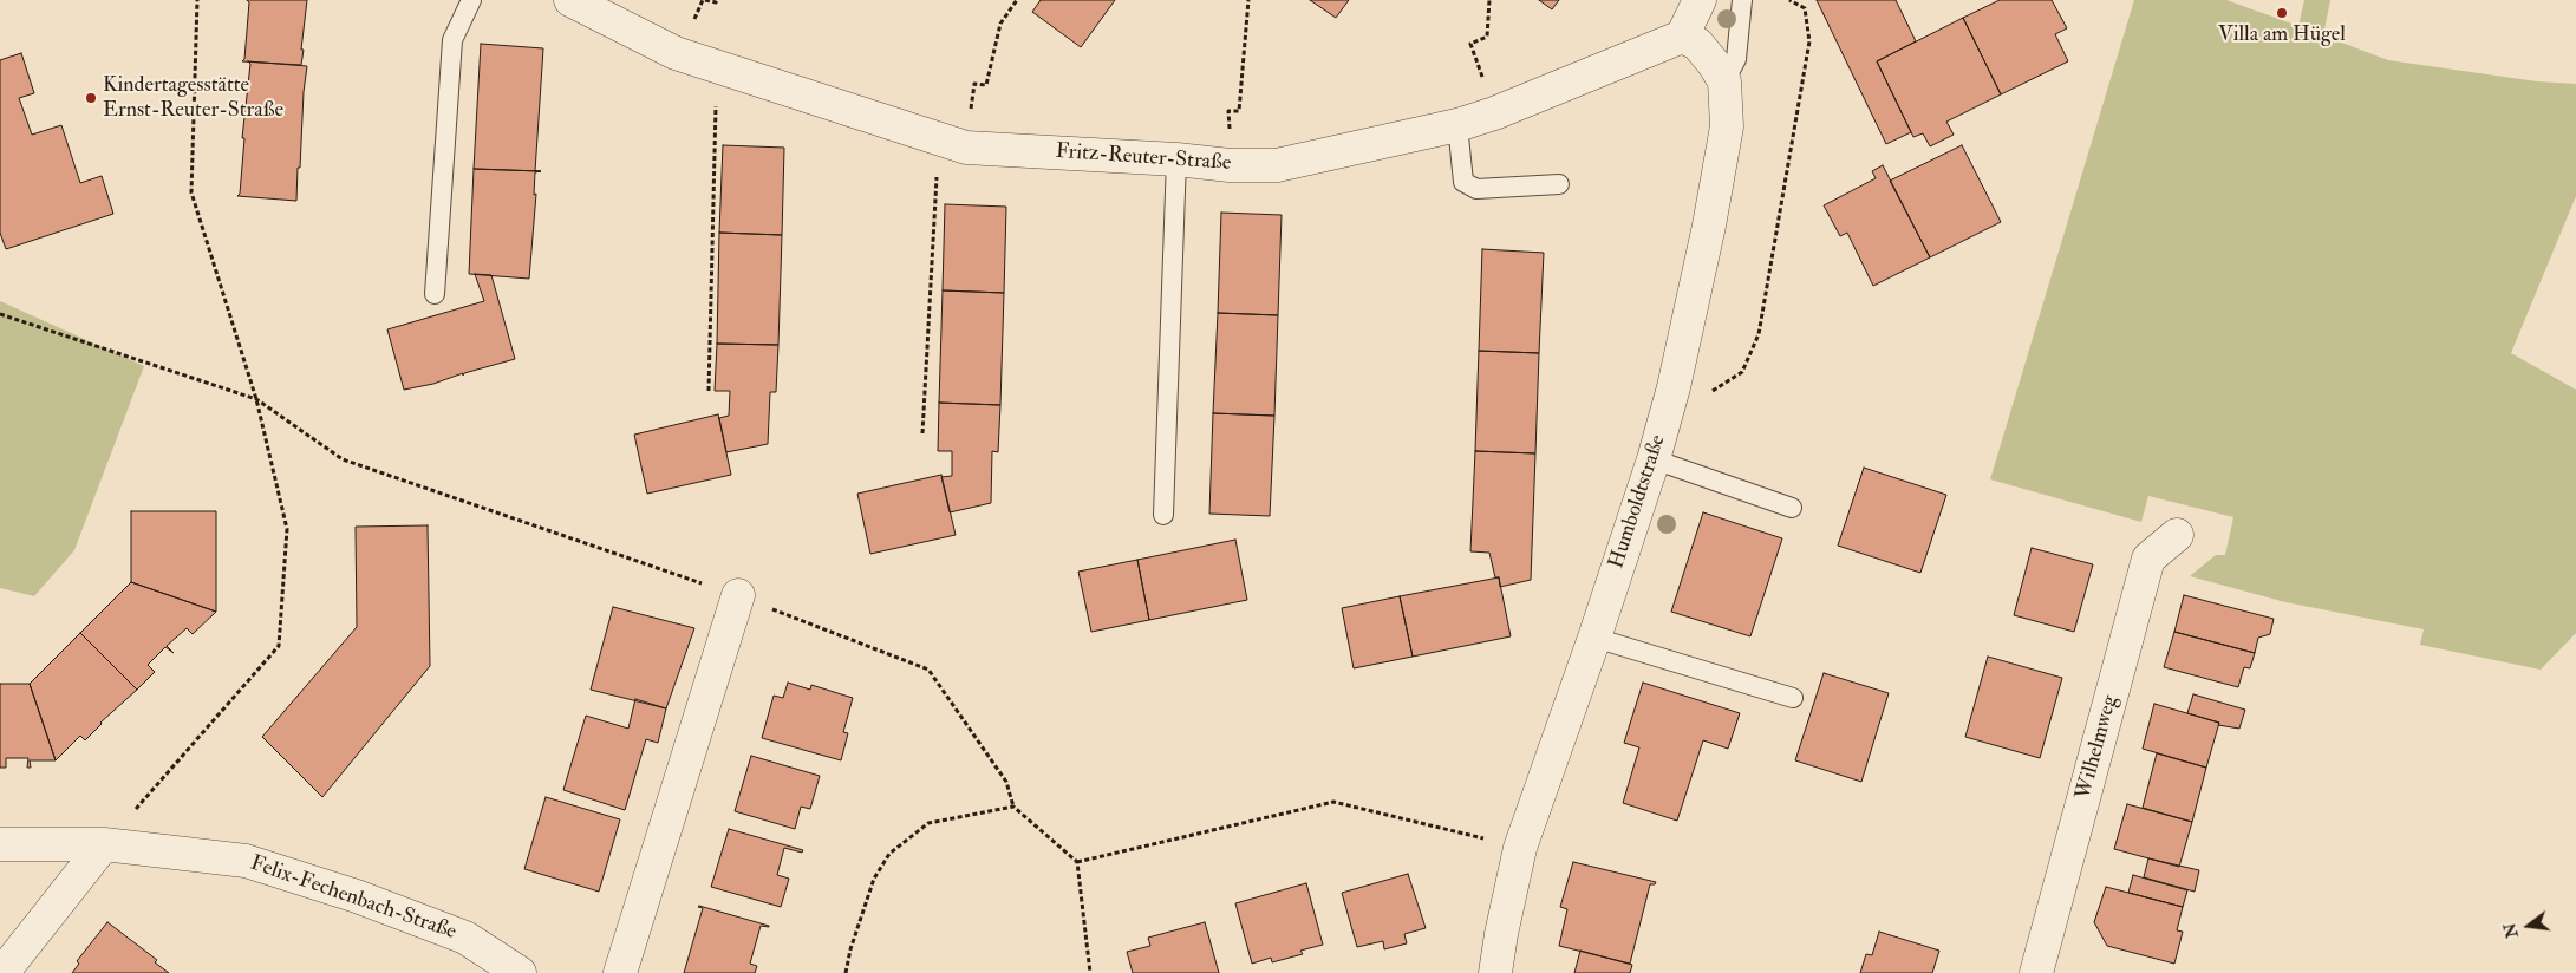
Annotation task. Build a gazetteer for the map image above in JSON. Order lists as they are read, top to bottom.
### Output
{
  "streets": {
    "street": [
      "Fritz-Reuter-Straße",
      "Humboldtstraße",
      "Wilhelmweg",
      "Felix-Fechenbach-Straße"
    ]
  },
  "places": ["Villa am Hügel", "Kindertagesstätte Ernst-Reuter-Straße"],
  "north": "left"
}
